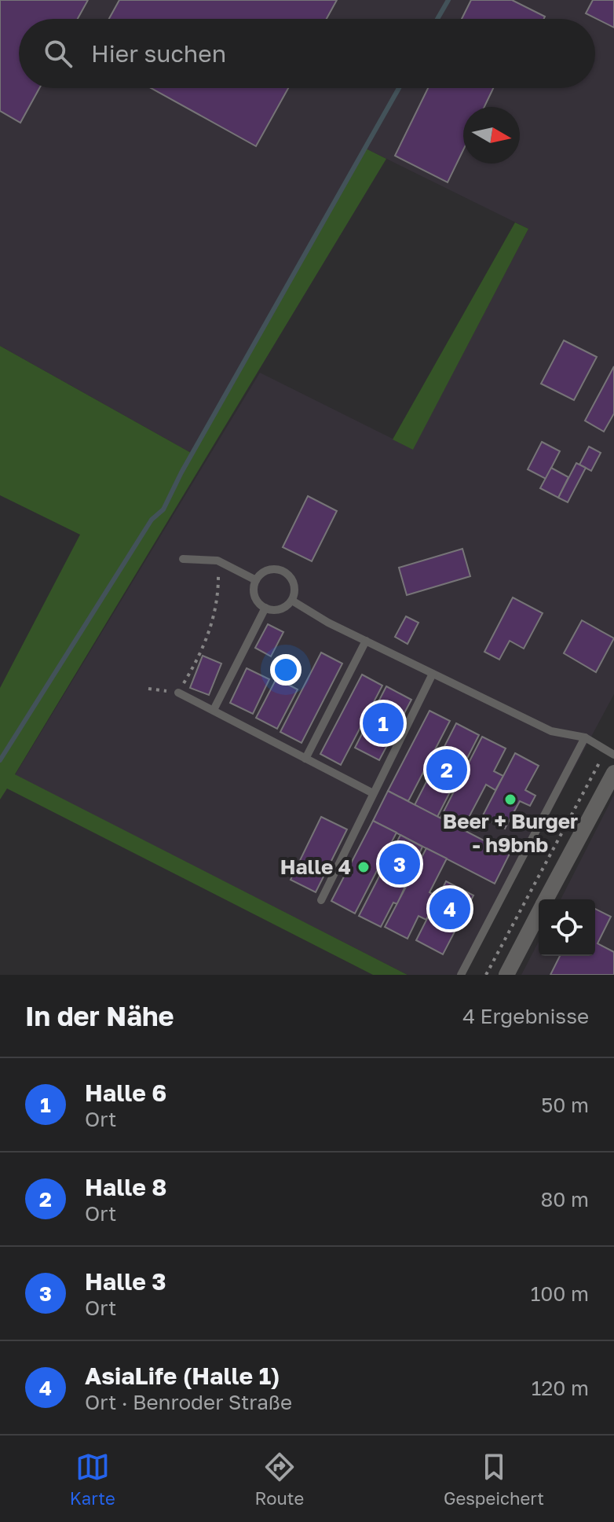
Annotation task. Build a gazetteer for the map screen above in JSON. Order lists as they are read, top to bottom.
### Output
{
  "places": ["Beer + Burger - h9bnb", "Halle 4"],
  "north": "right",
  "page": {
    "search": "Hier suchen",
    "pins": [
      "1",
      "2",
      "3",
      "4"
    ],
    "heading": ["In der Nähe", "4 Ergebnisse"],
    "list": [
      {
        "mark": "1",
        "name": "Halle 6",
        "note": "Ort",
        "value": "50 m"
      },
      {
        "mark": "2",
        "name": "Halle 8",
        "note": "Ort",
        "value": "80 m"
      },
      {
        "mark": "3",
        "name": "Halle 3",
        "note": "Ort",
        "value": "100 m"
      },
      {
        "mark": "4",
        "name": "AsiaLife (Halle 1)",
        "note": "Ort · Benroder Straße",
        "value": "120 m"
      }
    ],
    "nav": ["Karte", "Route", "Gespeichert"]
  }
}
